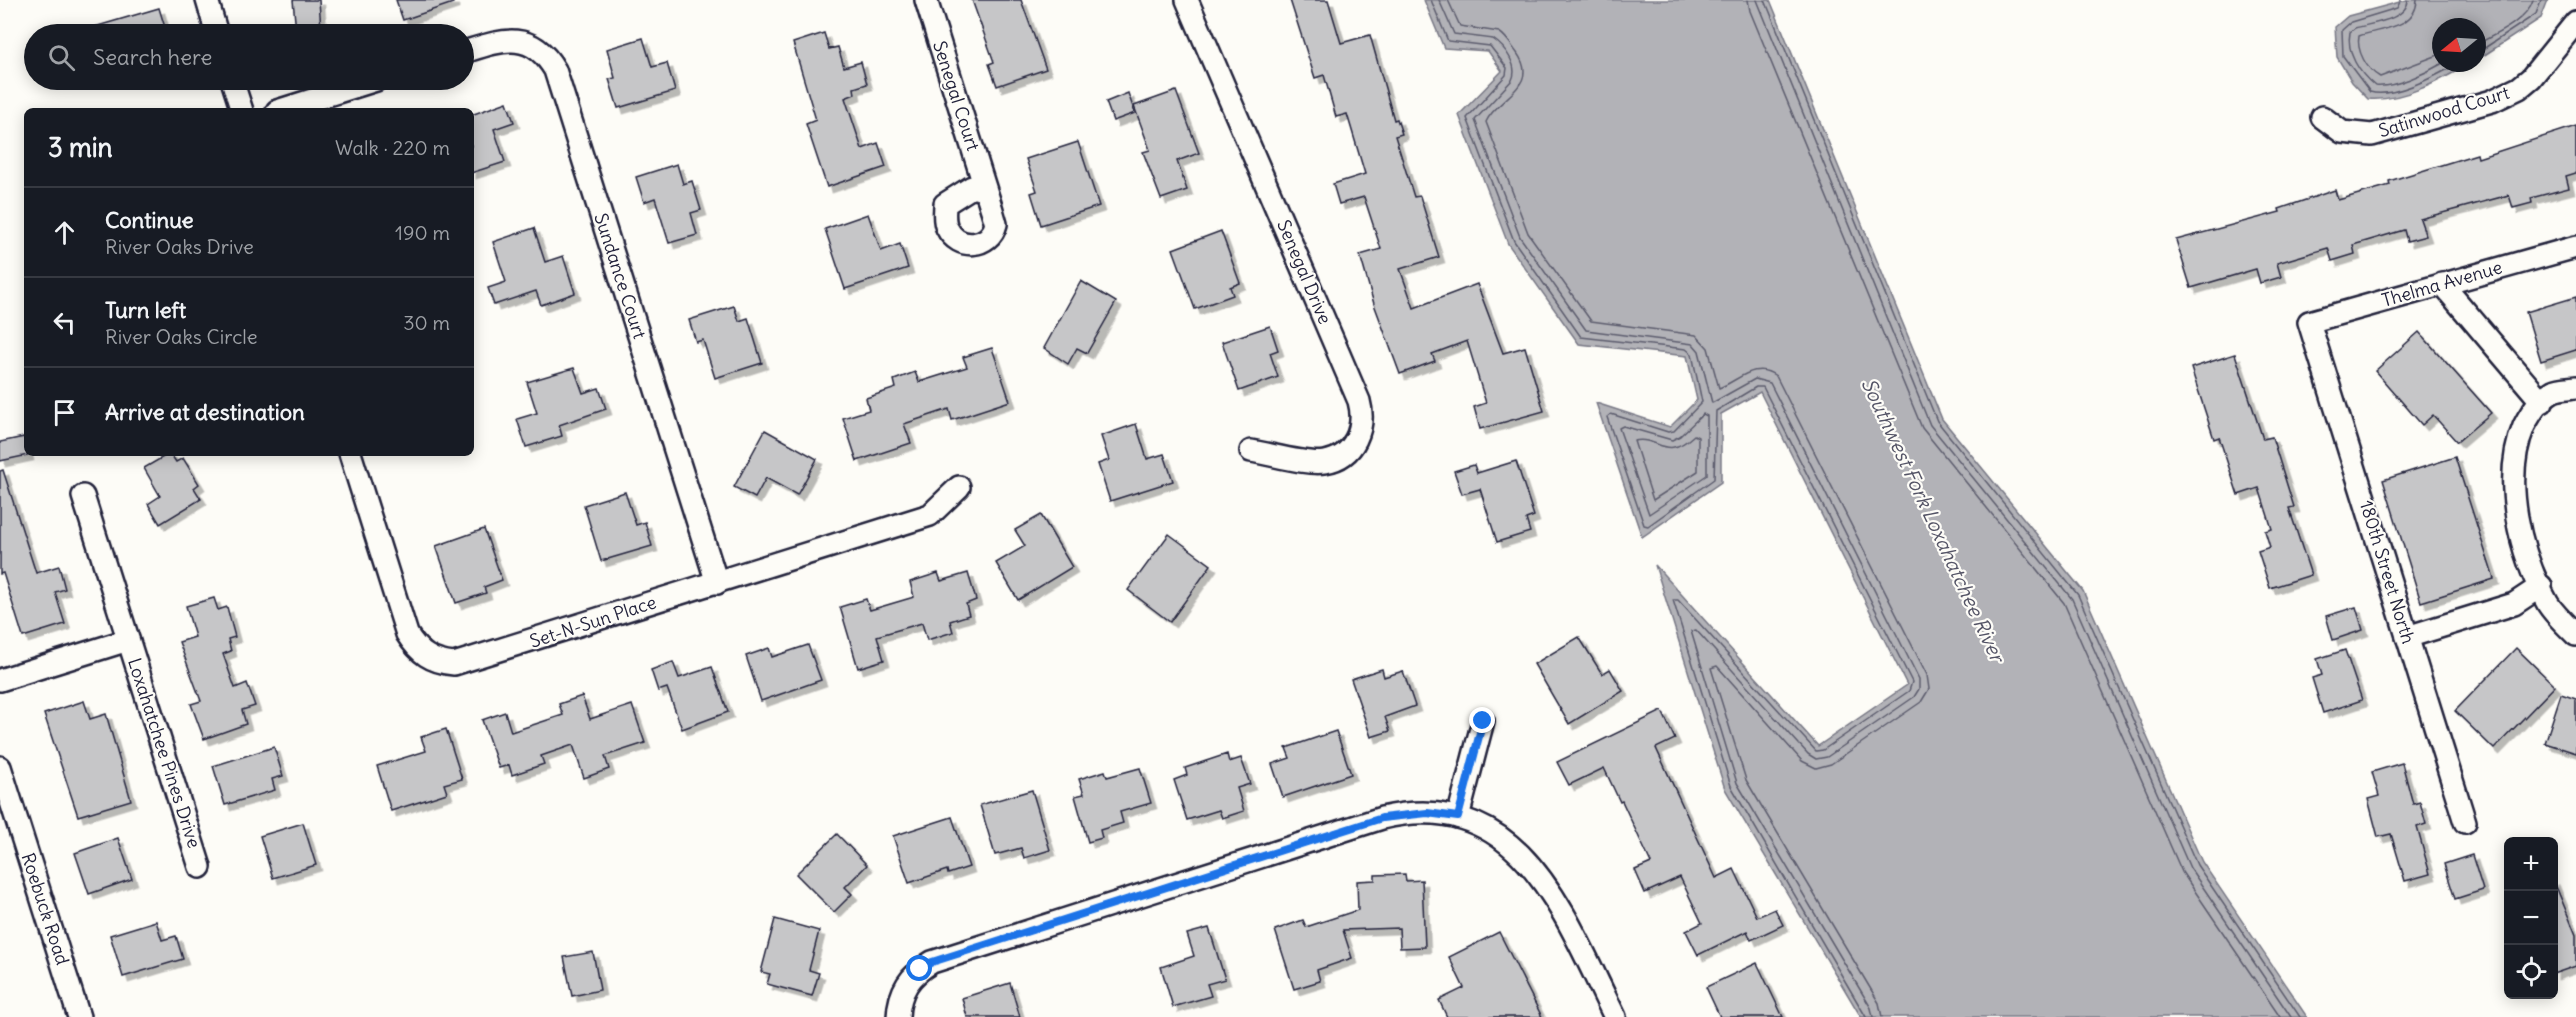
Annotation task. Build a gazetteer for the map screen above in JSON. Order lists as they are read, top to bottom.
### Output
{
  "streets": {
    "street": [
      "Senegal Court",
      "Satinwood Court",
      "Senegal Drive",
      "Sundance Court",
      "Thelma Avenue",
      "180th Street North",
      "Set-N-Sun Place",
      "Loxahatchee Pines Drive",
      "Roebuck Road"
    ]
  },
  "crossings": [
    ["Sundance Court", "Set-N-Sun Place"],
    ["Thelma Avenue", "180th Street North"]
  ],
  "water": ["Southwest Fork Loxahatchee River"],
  "north": "left",
  "page": {
    "search": "Search here",
    "heading": ["3 min", "Walk · 220 m"],
    "list": [
      ["Continue", "River Oaks Drive", "190 m"],
      ["Turn left", "River Oaks Circle", "30 m"],
      "Arrive at destination"
    ],
    "map_buttons": ["+", "−"]
  }
}
